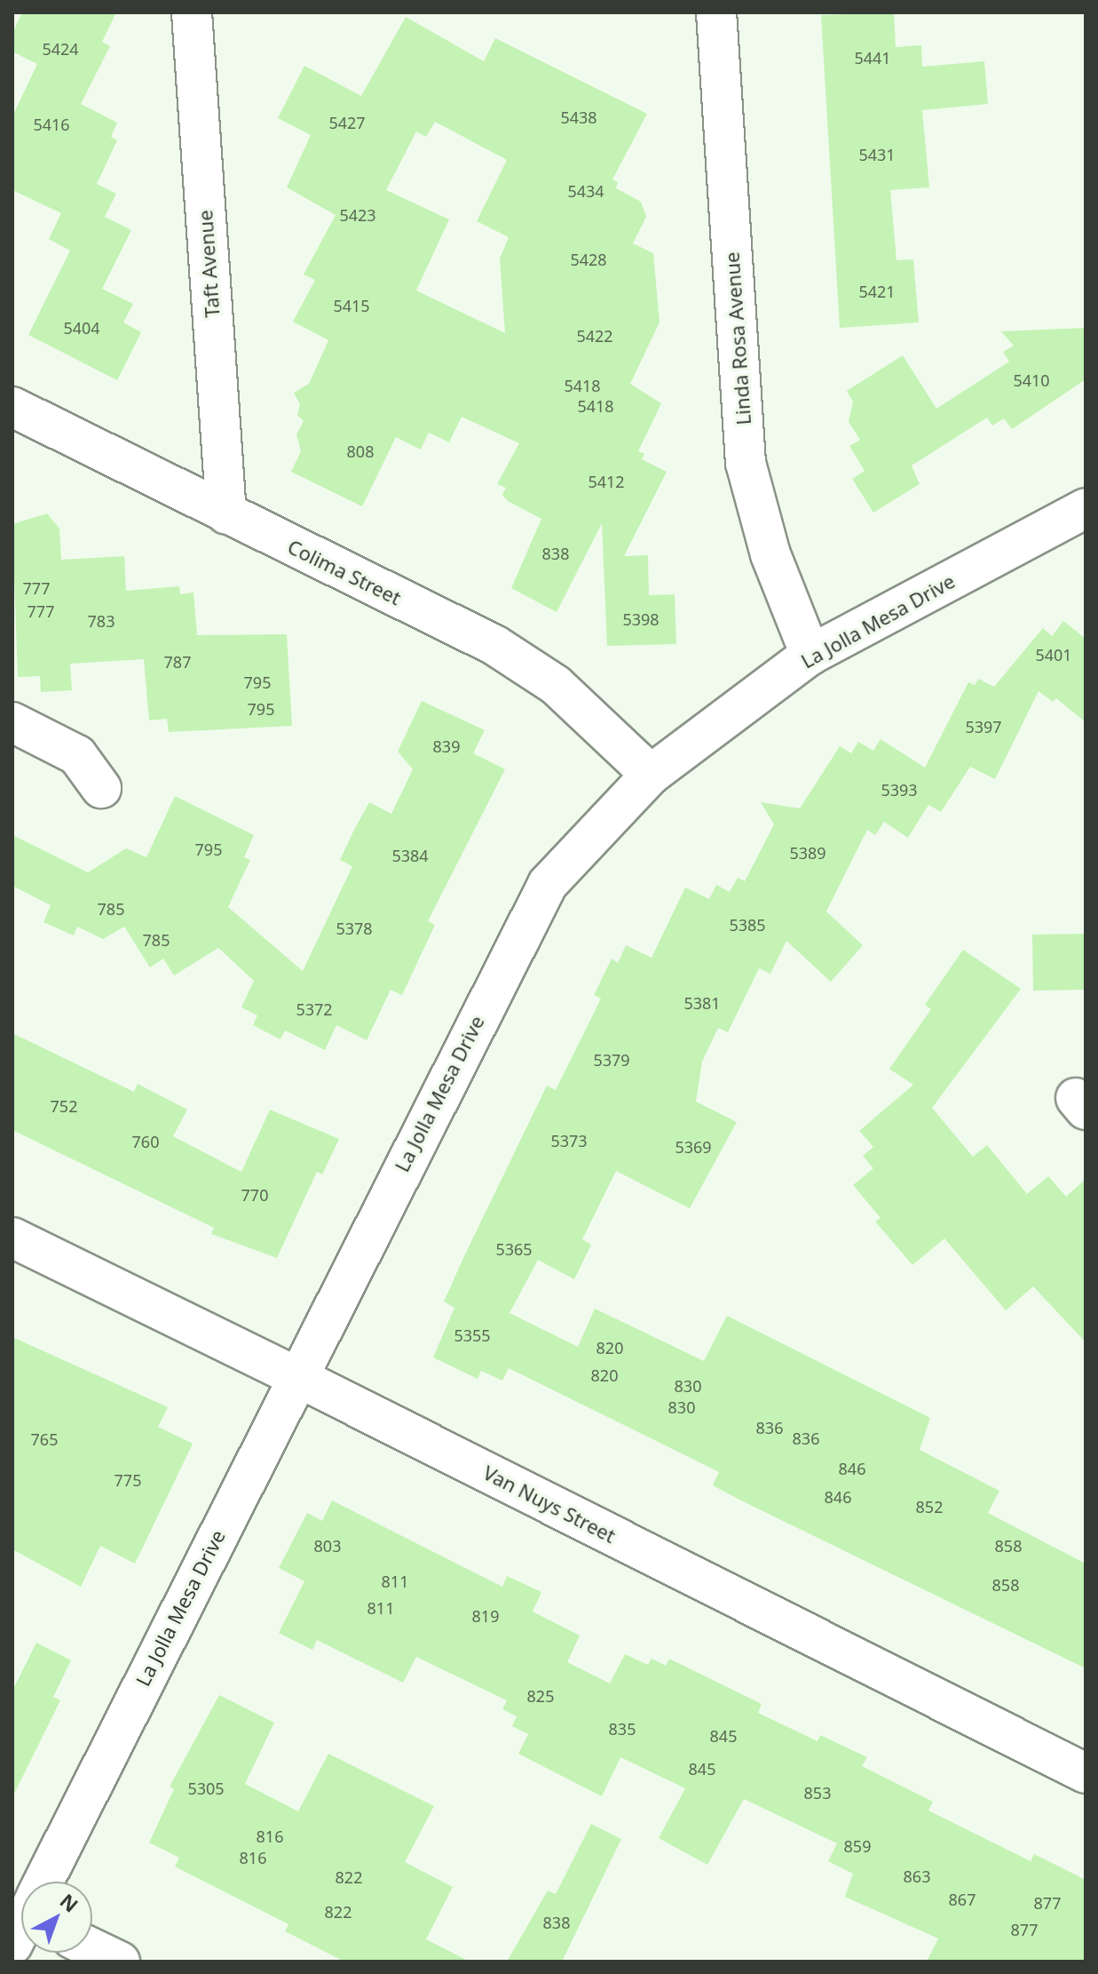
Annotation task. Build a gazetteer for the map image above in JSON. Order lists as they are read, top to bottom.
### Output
{
  "streets": {
    "street": [
      "Taft Avenue",
      "Linda Rosa Avenue",
      "Colima Street",
      "La Jolla Mesa Drive",
      "Van Nuys Street"
    ]
  },
  "crossings": [
    ["Taft Avenue", "Colima Street"],
    ["Linda Rosa Avenue", "La Jolla Mesa Drive"],
    ["Colima Street", "La Jolla Mesa Drive"],
    ["La Jolla Mesa Drive", "Van Nuys Street"]
  ],
  "house_numbers": [
    "5424",
    "5441",
    "5438",
    "5427",
    "5416",
    "5431",
    "5434",
    "5423",
    "5428",
    "5421",
    "5415",
    "5404",
    "5422",
    "5410",
    "5418",
    "5418",
    "808",
    "5412",
    "838",
    "777",
    "777",
    "5398",
    "783",
    "5401",
    "787",
    "795",
    "795",
    "5397",
    "839",
    "5393",
    "795",
    "5389",
    "5384",
    "785",
    "5385",
    "5378",
    "785",
    "5381",
    "5372",
    "5379",
    "752",
    "5373",
    "760",
    "5369",
    "770",
    "5365",
    "5355",
    "820",
    "820",
    "830",
    "830",
    "836",
    "836",
    "765",
    "846",
    "775",
    "846",
    "852",
    "803",
    "858",
    "811",
    "858",
    "811",
    "819",
    "825",
    "835",
    "845",
    "845",
    "5305",
    "853",
    "816",
    "859",
    "816",
    "863",
    "822",
    "867",
    "877",
    "822",
    "838",
    "877"
  ],
  "north": "top right"
}
